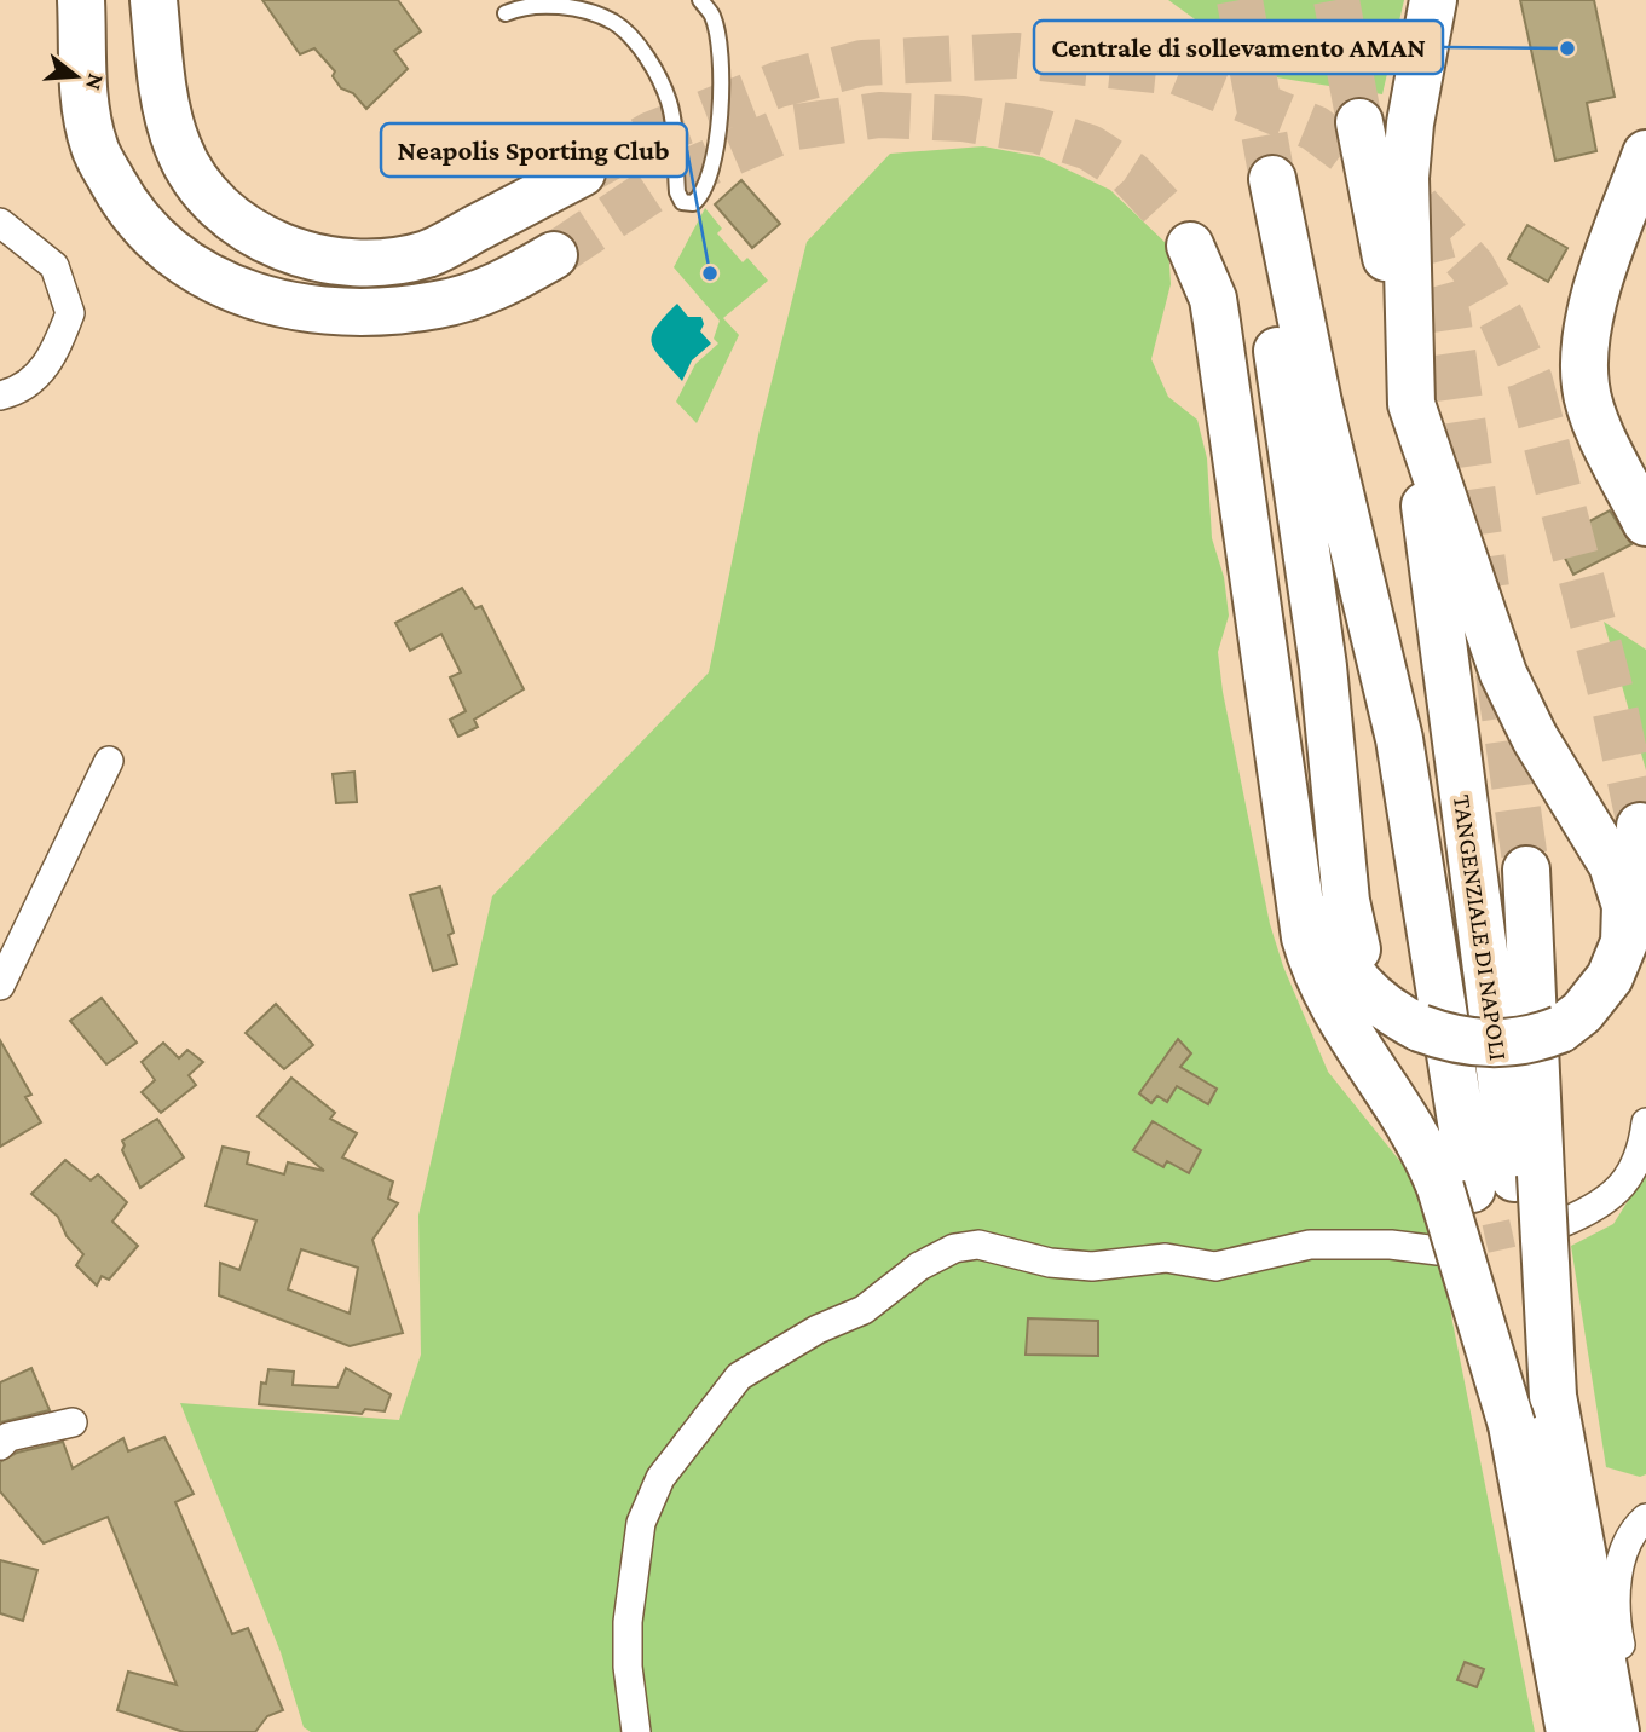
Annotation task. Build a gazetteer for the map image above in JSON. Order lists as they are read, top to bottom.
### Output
{
  "streets": {
    "highway": ["TANGENZIALE DI NAPOLI"]
  },
  "places": ["Centrale di sollevamento AMAN", "Neapolis Sporting Club"],
  "north": "right"
}
